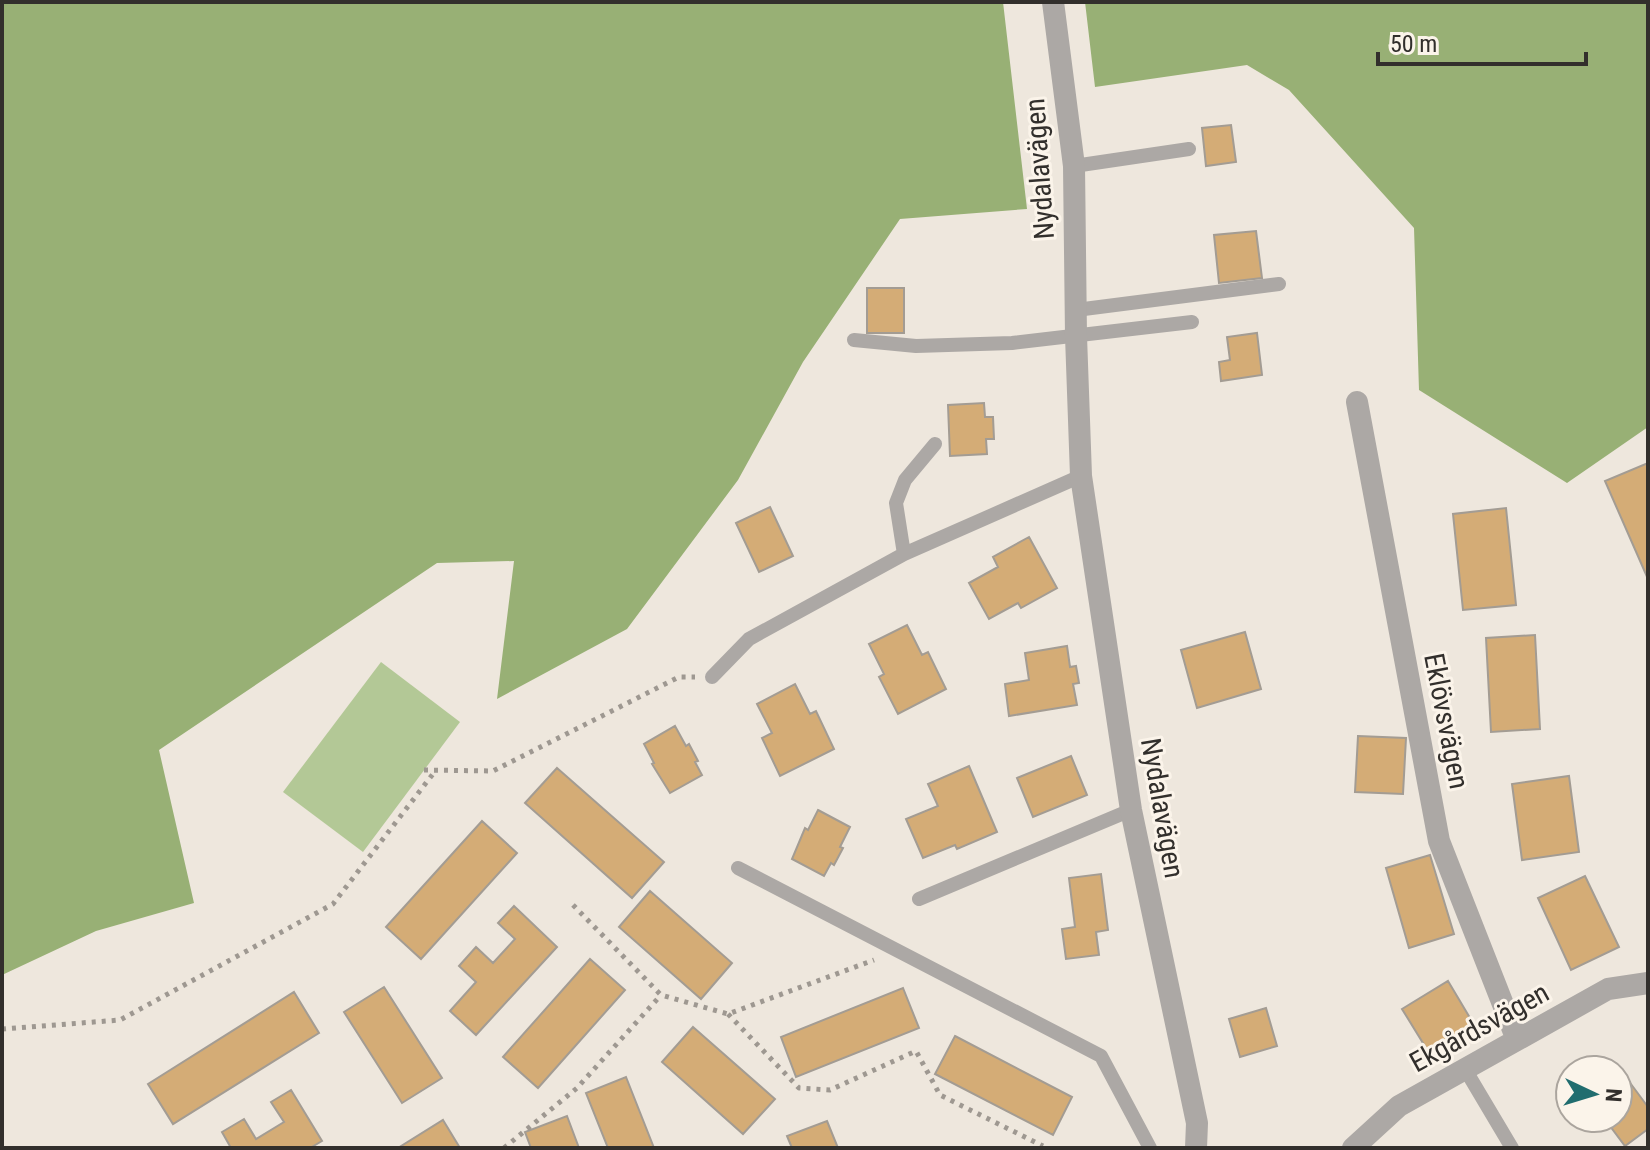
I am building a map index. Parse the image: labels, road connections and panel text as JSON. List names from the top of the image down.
{
  "streets": {
    "street": ["Nydalavägen", "Eklövsvägen", "Ekgårdsvägen"]
  },
  "crossings": [
    ["Eklövsvägen", "Ekgårdsvägen"]
  ],
  "scale_bar": "50 m",
  "north": "right"
}
